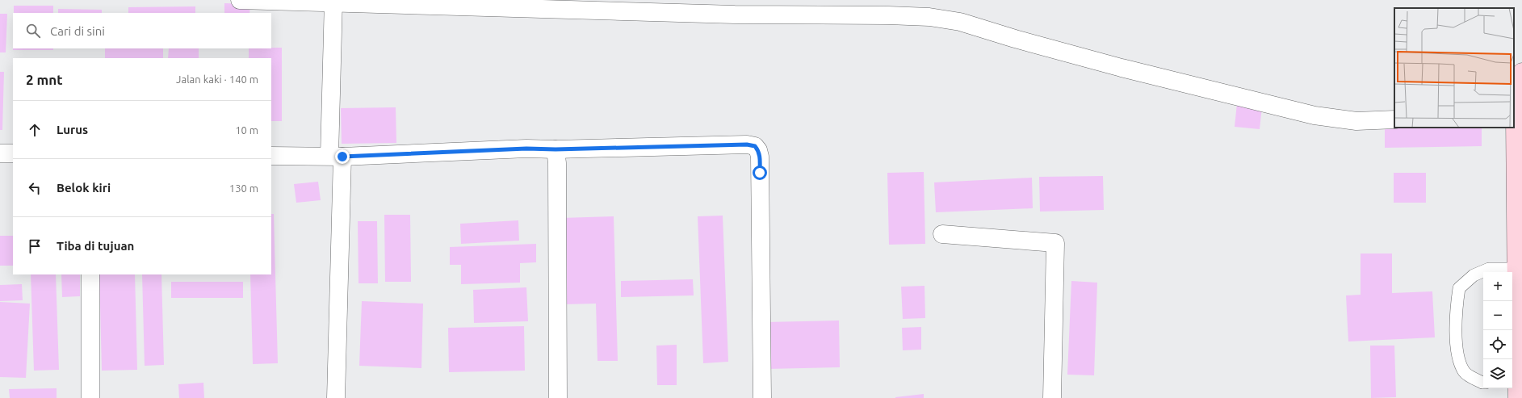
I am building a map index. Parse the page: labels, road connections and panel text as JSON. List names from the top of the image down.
{
  "page": {
    "search": "Cari di sini",
    "heading": ["2 mnt", "Jalan kaki · 140 m"],
    "list": [
      ["Lurus", "10 m"],
      ["Belok kiri", "130 m"],
      "Tiba di tujuan"
    ],
    "map_buttons": ["+", "−"]
  }
}
